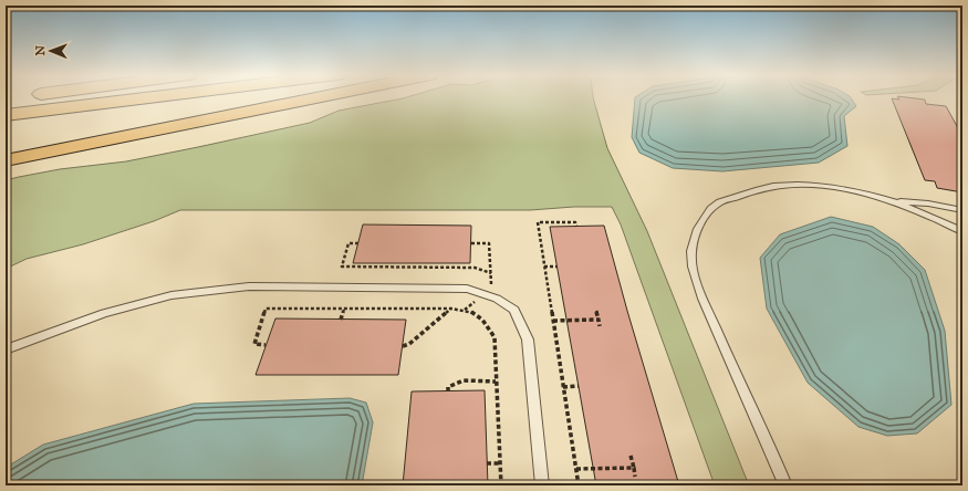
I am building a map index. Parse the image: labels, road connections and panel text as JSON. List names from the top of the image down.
{
  "north": "left"
}
